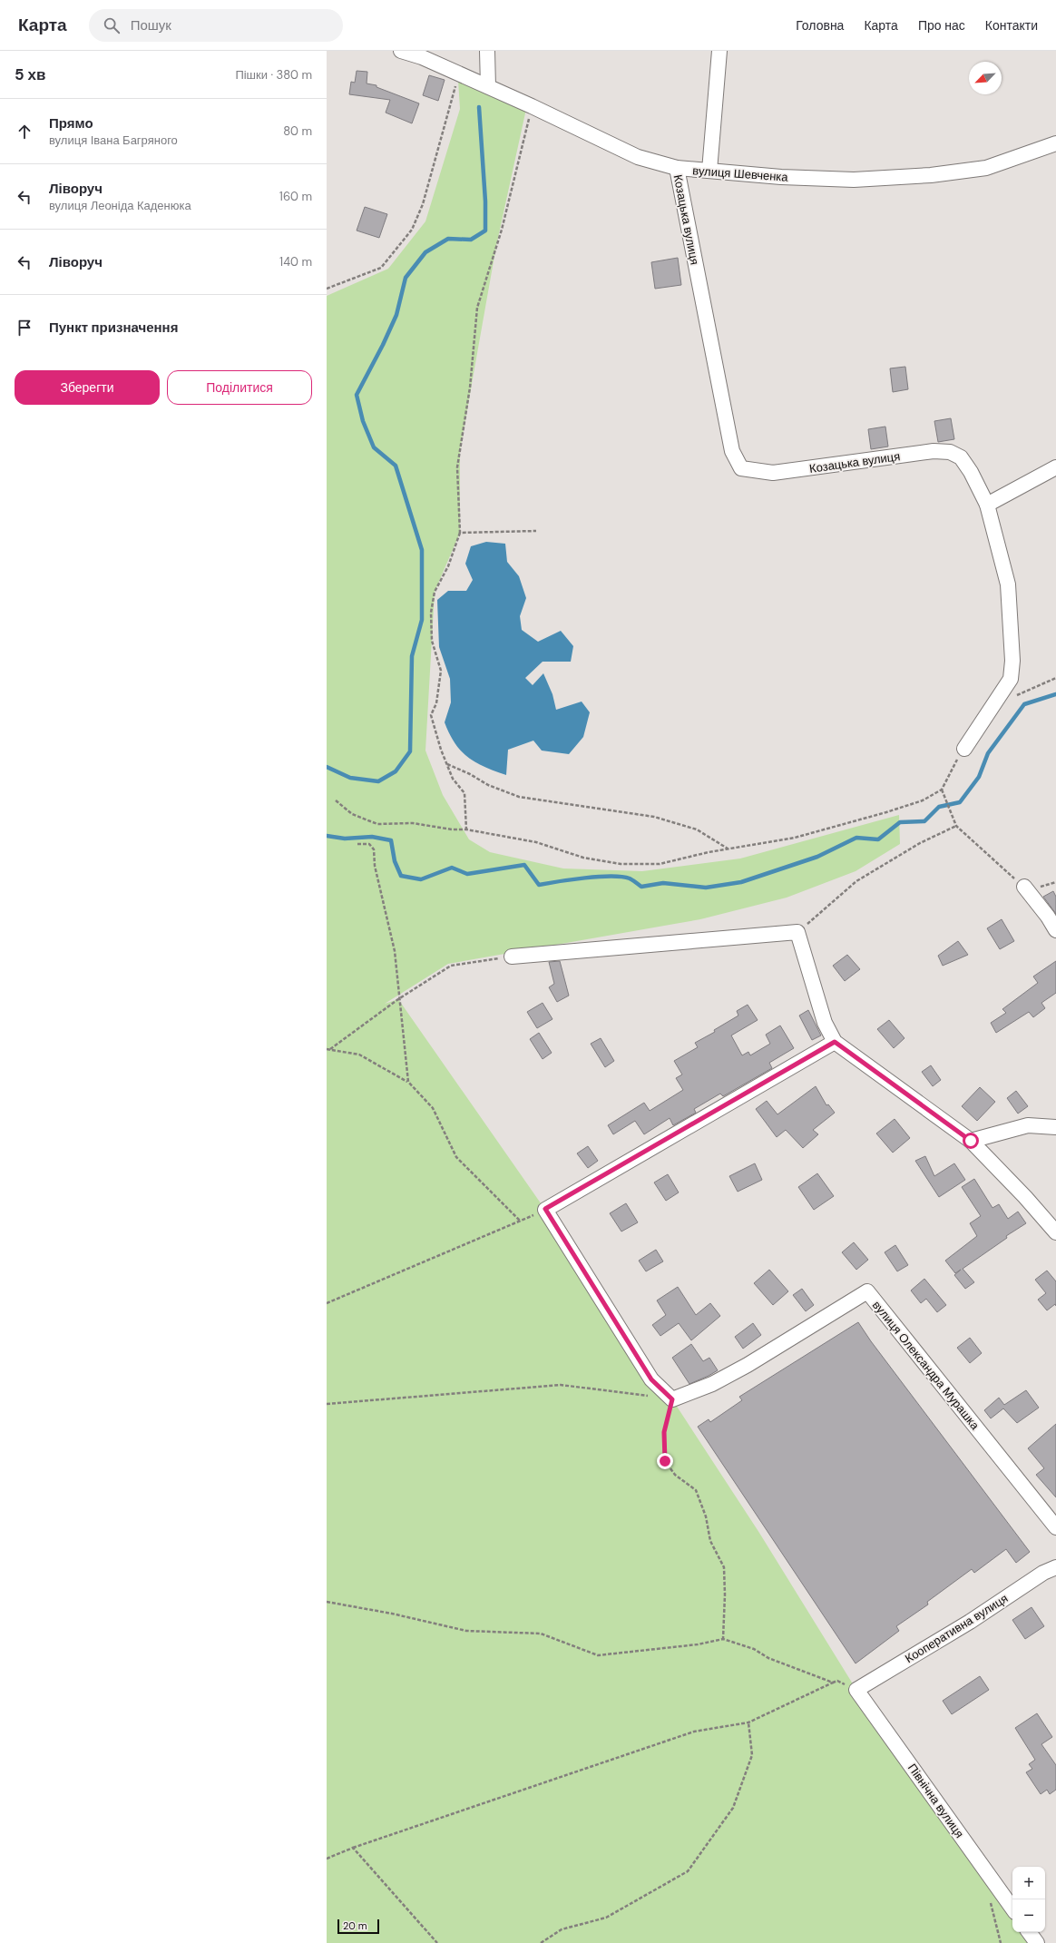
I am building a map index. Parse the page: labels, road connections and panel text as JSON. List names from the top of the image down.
{
  "streets": {
    "street": [
      "вулиця Шевченка",
      "Козацька вулиця",
      "вулиця Олександра Мурашка",
      "Кооперативна вулиця",
      "Північна вулиця"
    ]
  },
  "crossings": [
    ["вулиця Шевченка", "Козацька вулиця"],
    ["Кооперативна вулиця", "Північна вулиця"]
  ],
  "scale_bar": "20 m",
  "north": "bottom left",
  "page": {
    "header": "Карта",
    "search": "Пошук",
    "nav": [
      "Головна",
      "Карта",
      "Про нас",
      "Контакти"
    ],
    "heading": ["5 хв", "Пішки · 380 m"],
    "list": [
      ["Прямо", "вулиця Івана Багряного", "80 m"],
      ["Ліворуч", "вулиця Леоніда Каденюка", "160 m"],
      ["Ліворуч", "140 m"],
      "Пункт призначення"
    ],
    "buttons": ["Зберегти", "Поділитися"],
    "map_buttons": ["+", "−"],
    "scale": "20 m"
  }
}
